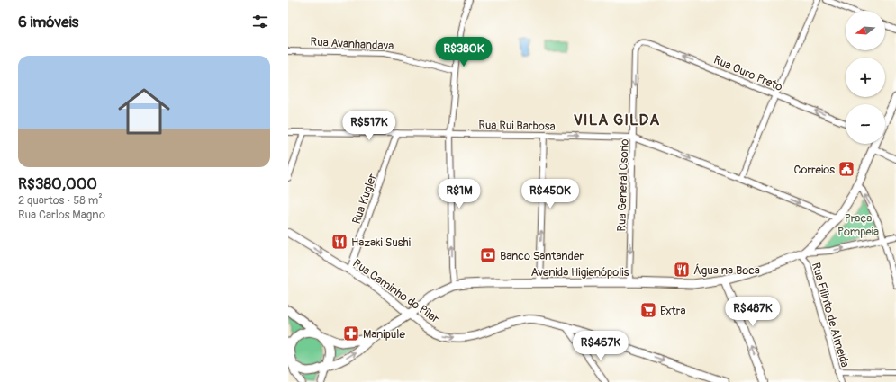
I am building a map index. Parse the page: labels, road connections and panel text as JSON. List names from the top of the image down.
{
  "streets": {
    "main road": ["Avenida Higienópolis", "Rua Caminho do Pilar"],
    "street": [
      "Rua Avanhandava",
      "Rua Ouro Preto",
      "Rua Rui Barbosa",
      "Rua General Osorio",
      "Rua Kugler",
      "Rua Filinto de Almeida"
    ]
  },
  "crossings": [
    ["Rua Ouro Preto", "Rua General Osorio"],
    ["Rua Rui Barbosa", "Rua General Osorio"],
    ["Rua Rui Barbosa", "Rua Kugler"],
    ["Rua General Osorio", "Avenida Higienópolis"],
    ["Rua Kugler", "Rua Caminho do Pilar"],
    ["Avenida Higienópolis", "Rua Caminho do Pilar"],
    ["Avenida Higienópolis", "Rua Filinto de Almeida"]
  ],
  "one_way": [
    "Rua Ouro Preto",
    "Rua Rui Barbosa",
    "Rua General Osorio",
    "Rua Caminho do Pilar"
  ],
  "districts": ["VILA GILDA"],
  "parks": ["Praça Pompeia"],
  "places": {
    "public building": ["Correios"],
    "restaurant": ["Hazaki Sushi", "Água na Boca"],
    "bank": ["Banco Santander"],
    "supermarket": ["Extra"],
    "pharmacy": ["Manipule"]
  },
  "north": "left",
  "page": {
    "heading": "6 imóveis",
    "map_buttons": ["+", "−"],
    "price": [
      "R$380K",
      "R$517K",
      "R$1M",
      "R$450K",
      "R$487K",
      "R$467K"
    ],
    "list": [
      {
        "name": "R$380,000",
        "note": "2 quartos · 58 m² · Rua Carlos Magno"
      }
    ]
  }
}
